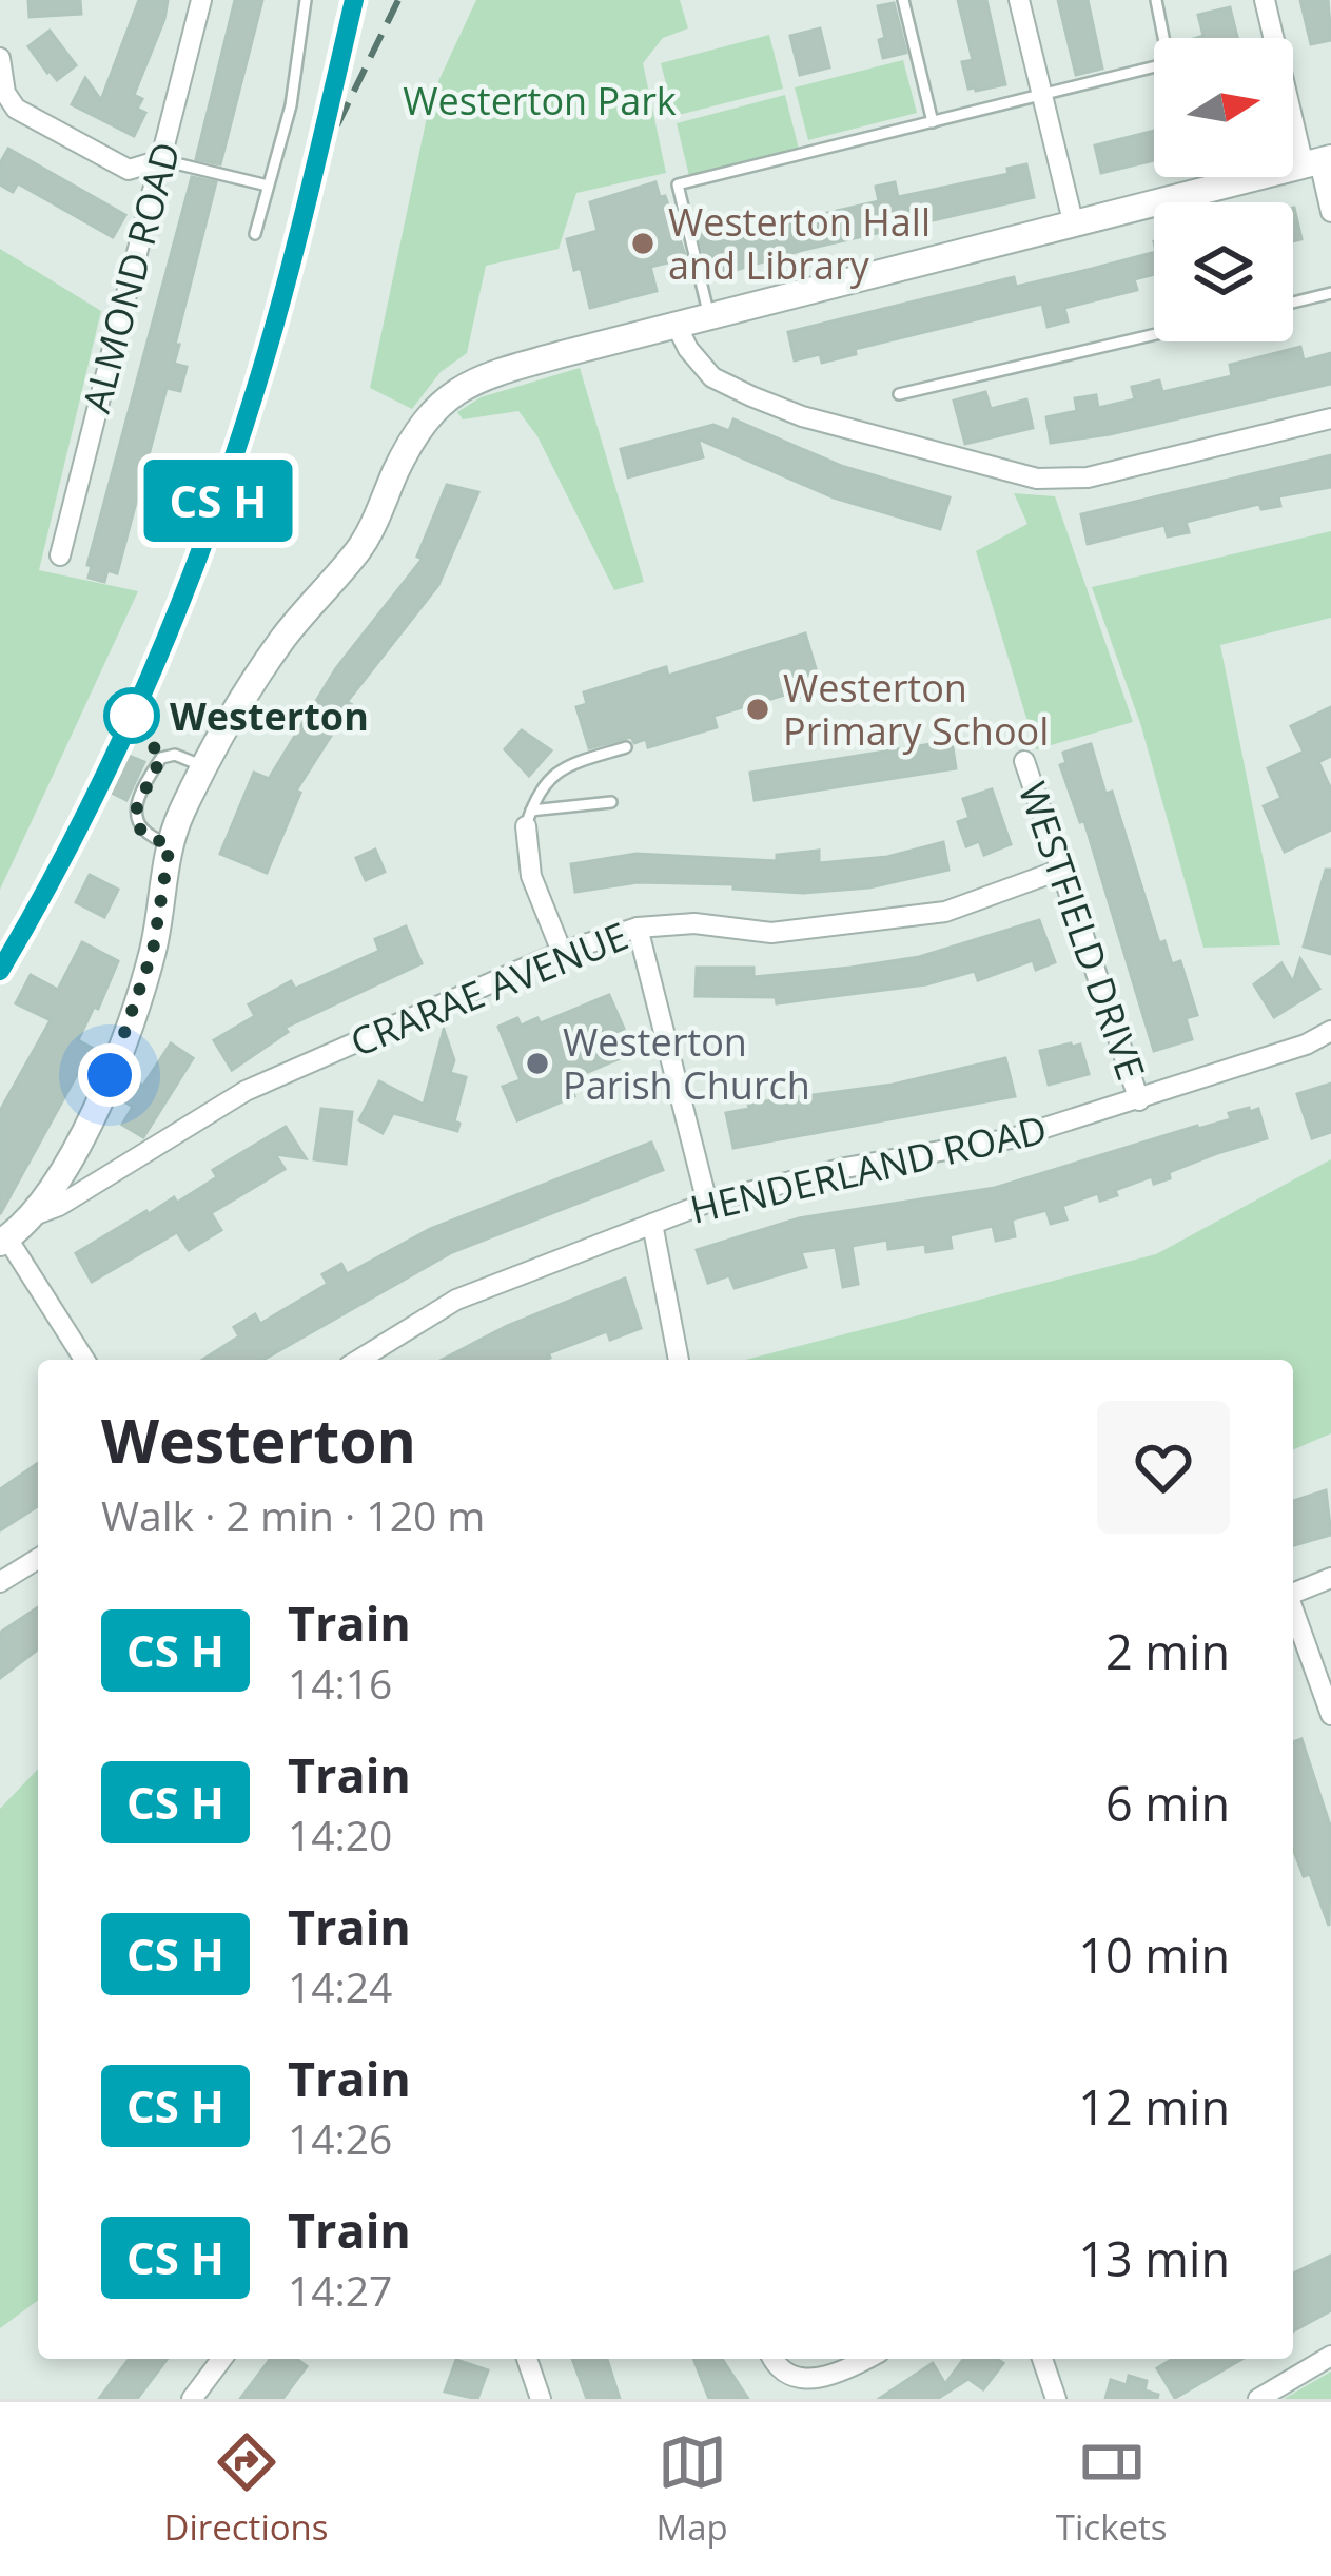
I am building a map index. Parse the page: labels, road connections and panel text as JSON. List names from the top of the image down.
{
  "streets": {
    "street": [
      "ALMOND ROAD",
      "WESTFIELD DRIVE",
      "CRARAE AVENUE",
      "HENDERLAND ROAD"
    ]
  },
  "crossings": [
    ["WESTFIELD DRIVE", "CRARAE AVENUE"],
    ["WESTFIELD DRIVE", "HENDERLAND ROAD"]
  ],
  "parks": ["Westerton Park"],
  "places": [
    "Westerton Hall and Library",
    "Westerton Primary School",
    "Westerton",
    "Westerton Parish Church"
  ],
  "north": "right",
  "page": {
    "on_map": "CS H",
    "heading": ["Westerton", "Walk · 2 min · 120 m"],
    "list": [
      {
        "mark": "CS H",
        "name": "Train",
        "note": "14:16",
        "value": "2 min"
      },
      {
        "mark": "CS H",
        "name": "Train",
        "note": "14:20",
        "value": "6 min"
      },
      {
        "mark": "CS H",
        "name": "Train",
        "note": "14:24",
        "value": "10 min"
      },
      {
        "mark": "CS H",
        "name": "Train",
        "note": "14:26",
        "value": "12 min"
      },
      {
        "mark": "CS H",
        "name": "Train",
        "note": "14:27",
        "value": "13 min"
      }
    ],
    "tabs": ["Directions", "Map", "Tickets"]
  }
}
